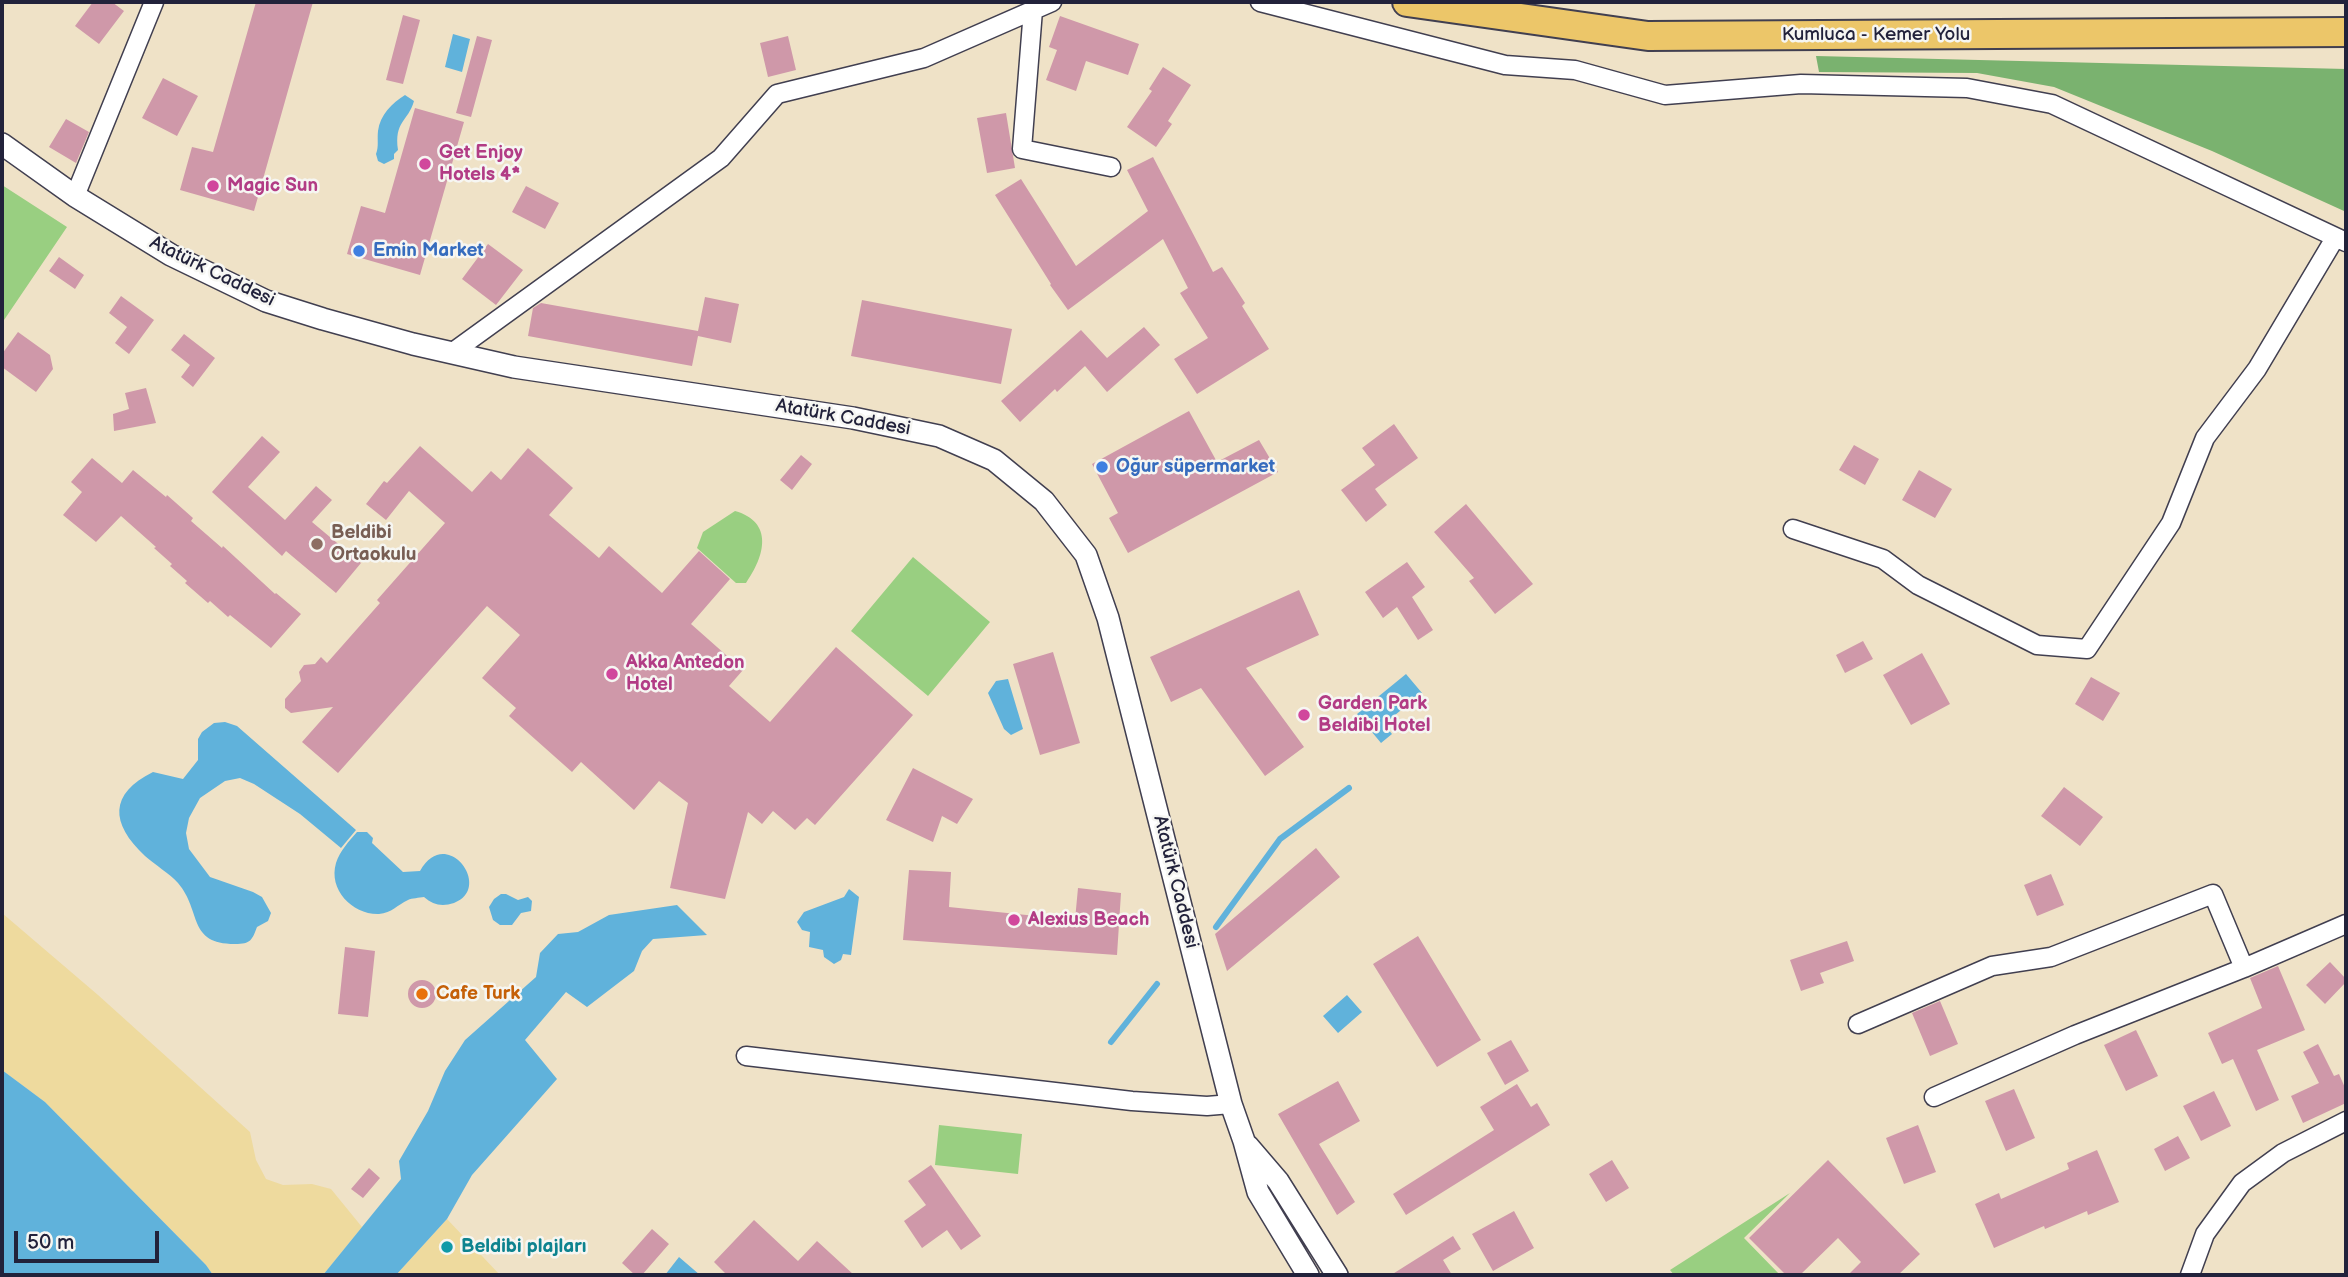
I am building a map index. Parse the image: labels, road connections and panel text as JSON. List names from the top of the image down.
{
  "streets": {
    "highway": ["Kumluca - Kemer Yolu"],
    "street": ["Atatürk Caddesi"]
  },
  "places": [
    "Get Enjoy Hotels 4*",
    "Magic Sun",
    "Emin Market",
    "Oğur süpermarket",
    "Beldibi Ortaokulu",
    "Akka Antedon Hotel",
    "Garden Park Beldibi Hotel",
    "Alexius Beach",
    "Cafe Turk",
    "Beldibi plajları"
  ],
  "scale_bar": "50 m"
}
